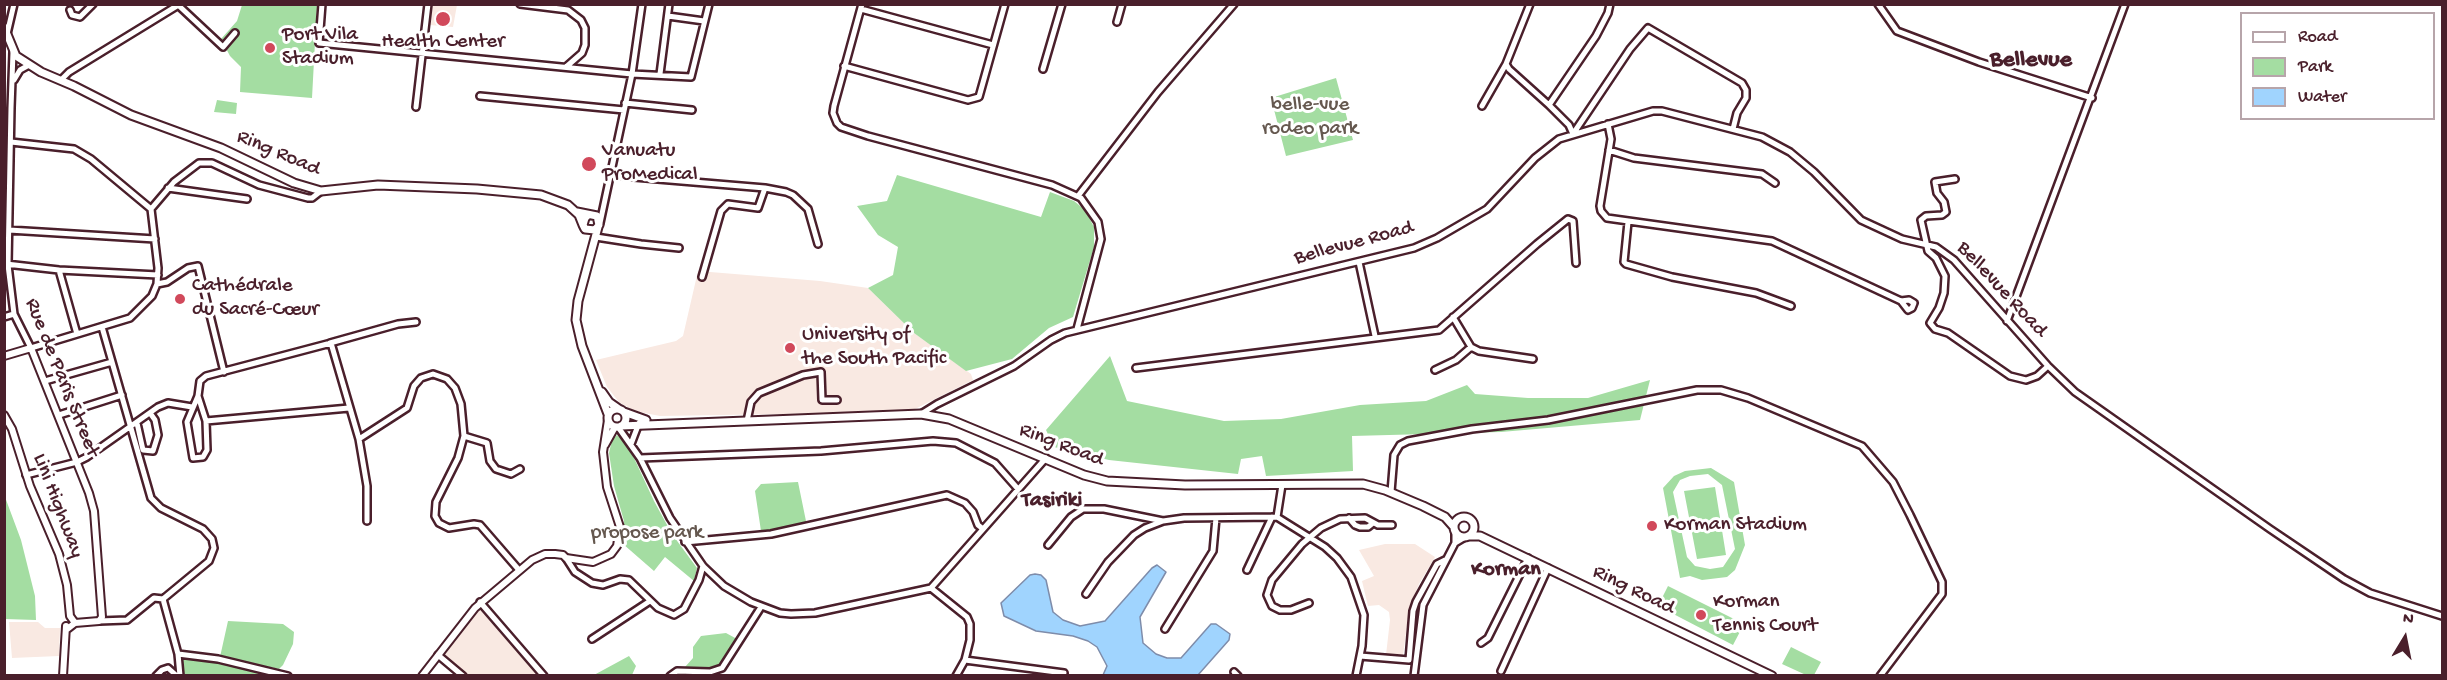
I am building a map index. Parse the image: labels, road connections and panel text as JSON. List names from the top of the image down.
{
  "streets": {
    "main road": ["Ring Road"],
    "street": ["Bellevue Road", "Rue de Paris Street", "Lini Highway"]
  },
  "crossings": [
    ["Ring Road", "Bellevue Road"],
    ["Ring Road", "Rue de Paris Street"]
  ],
  "districts": ["Bellevue", "Tasiriki", "Korman"],
  "parks": ["belle-vue rodeo park", "propose park"],
  "places": [
    "Health Center",
    "Port Vila Stadium",
    "Vanuatu ProMedical",
    "Cathédrale du Sacré-Cœur",
    "University of the South Pacific",
    "Korman Stadium",
    "Korman Tennis Court"
  ],
  "legend": ["Road", "Park", "Water"],
  "north": "top"
}
